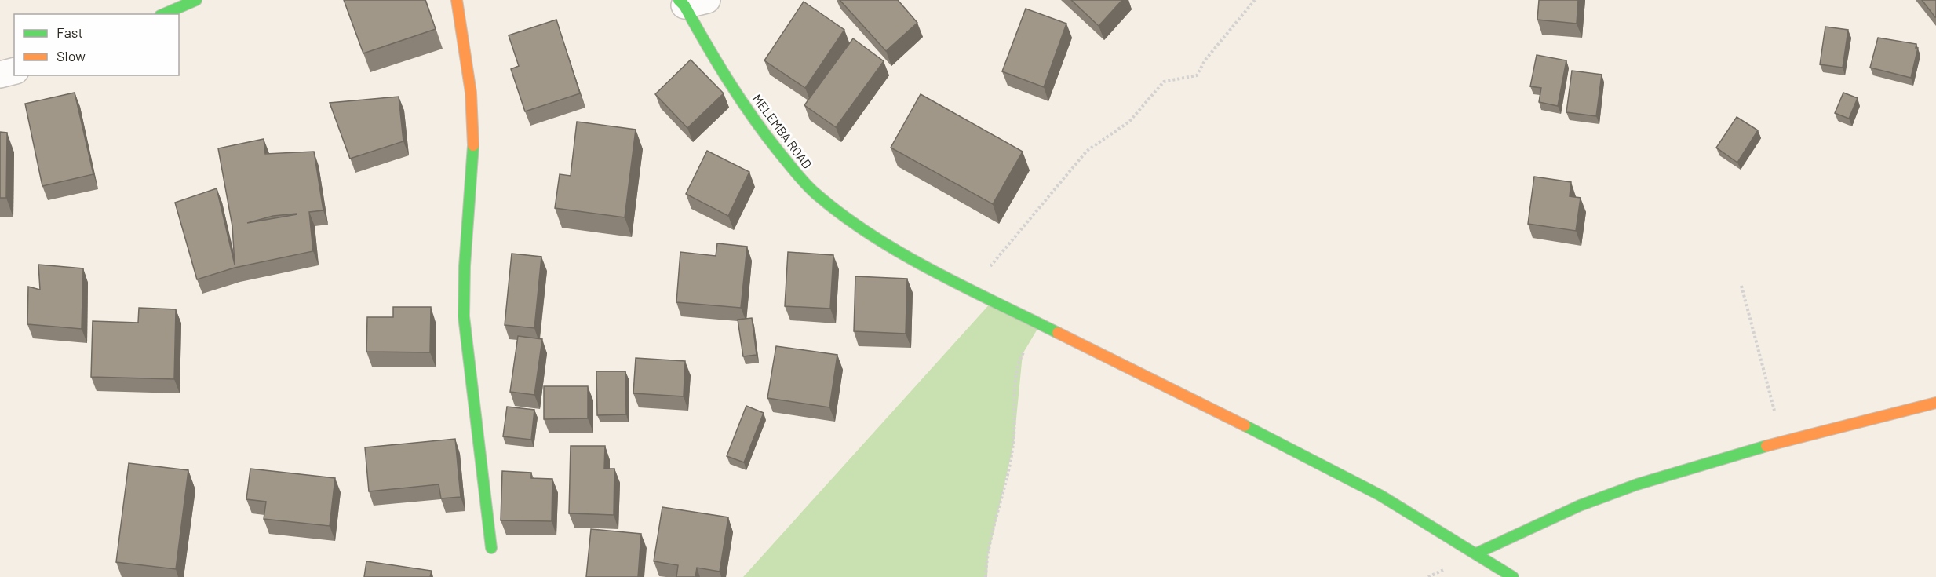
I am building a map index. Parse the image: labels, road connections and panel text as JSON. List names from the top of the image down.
{
  "streets": {
    "street": ["MELEMBA ROAD"]
  },
  "legend": ["Fast", "Slow"]
}
